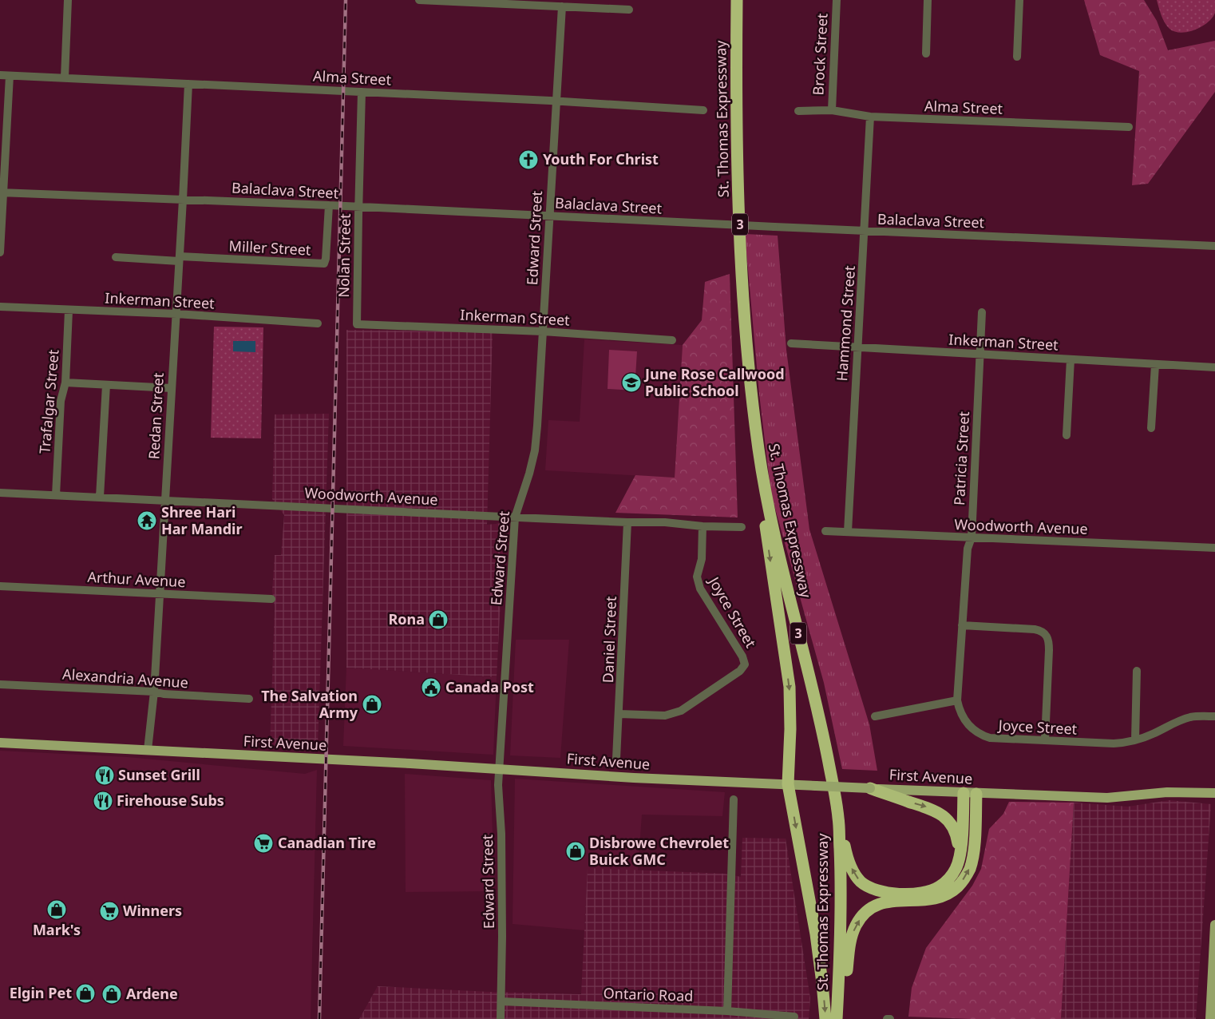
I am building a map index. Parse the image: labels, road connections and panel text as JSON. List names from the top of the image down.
{
  "streets": {
    "highway": ["St. Thomas Expressway", "3"],
    "main road": ["First Avenue"],
    "street": [
      "Brock Street",
      "Alma Street",
      "Balaclava Street",
      "Edward Street",
      "Miller Street",
      "Nolan Street",
      "Inkerman Street",
      "Hammond Street",
      "Trafalgar Street",
      "Redan Street",
      "Patricia Street",
      "Woodworth Avenue",
      "Arthur Avenue",
      "Joyce Street",
      "Daniel Street",
      "Alexandria Avenue",
      "Ontario Road"
    ]
  },
  "crossings": [
    ["Brock Street", "Alma Street"],
    ["Alma Street", "Edward Street"],
    ["Alma Street", "Nolan Street"],
    ["Alma Street", "Hammond Street"],
    ["Alma Street", "Redan Street"],
    ["Balaclava Street", "Edward Street"],
    ["Balaclava Street", "Miller Street"],
    ["Balaclava Street", "Nolan Street"],
    ["Balaclava Street", "Hammond Street"],
    ["Balaclava Street", "Redan Street"],
    ["Edward Street", "Inkerman Street"],
    ["Edward Street", "Woodworth Avenue"],
    ["Edward Street", "First Avenue"],
    ["Edward Street", "Ontario Road"],
    ["Miller Street", "Redan Street"],
    ["Nolan Street", "Inkerman Street"],
    ["Inkerman Street", "Hammond Street"],
    ["Inkerman Street", "Trafalgar Street"],
    ["Inkerman Street", "Redan Street"],
    ["Inkerman Street", "Patricia Street"],
    ["Hammond Street", "Woodworth Avenue"],
    ["Trafalgar Street", "Woodworth Avenue"],
    ["Redan Street", "Woodworth Avenue"],
    ["Redan Street", "Arthur Avenue"],
    ["Redan Street", "Alexandria Avenue"],
    ["Redan Street", "First Avenue"],
    ["Patricia Street", "Woodworth Avenue"],
    ["Patricia Street", "Joyce Street"],
    ["Woodworth Avenue", "Joyce Street"],
    ["Woodworth Avenue", "Daniel Street"],
    ["Joyce Street", "Daniel Street"]
  ],
  "places": {
    "church": ["Youth For Christ"],
    "school or university": ["June Rose Callwood Public School"],
    "temple": ["Shree Hari Har Mandir"],
    "shop": [
      "Rona",
      "The Salvation Army",
      "Disbrowe Chevrolet Buick GMC",
      "Mark's",
      "Elgin Pet",
      "Ardene"
    ],
    "public building": ["Canada Post"],
    "restaurant": ["Sunset Grill", "Firehouse Subs"],
    "supermarket": ["Canadian Tire", "Winners"]
  }
}
